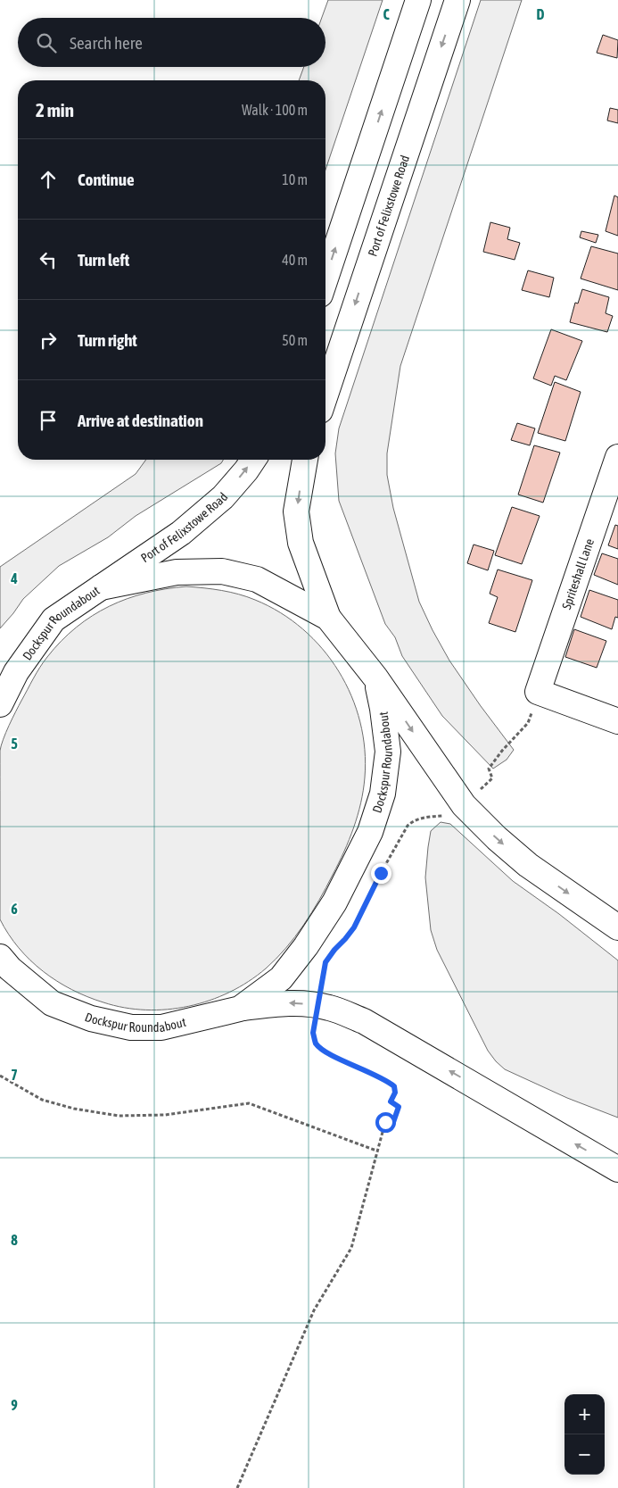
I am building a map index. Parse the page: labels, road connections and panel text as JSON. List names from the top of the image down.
{
  "streets": {
    "main road": ["Port of Felixstowe Road", "Spriteshall Lane", "Dockspur Roundabout"]
  },
  "crossings": [
    ["Port of Felixstowe Road", "Dockspur Roundabout"]
  ],
  "page": {
    "search": "Search here",
    "heading": ["2 min", "Walk · 100 m"],
    "list": [
      ["Continue", "10 m"],
      ["Turn left", "40 m"],
      ["Turn right", "50 m"],
      "Arrive at destination"
    ],
    "map_buttons": ["+", "−"]
  },
  "grid": {
    "columns": ["C", "D"],
    "rows": [
      "4",
      "5",
      "6",
      "7",
      "8",
      "9"
    ]
  }
}
